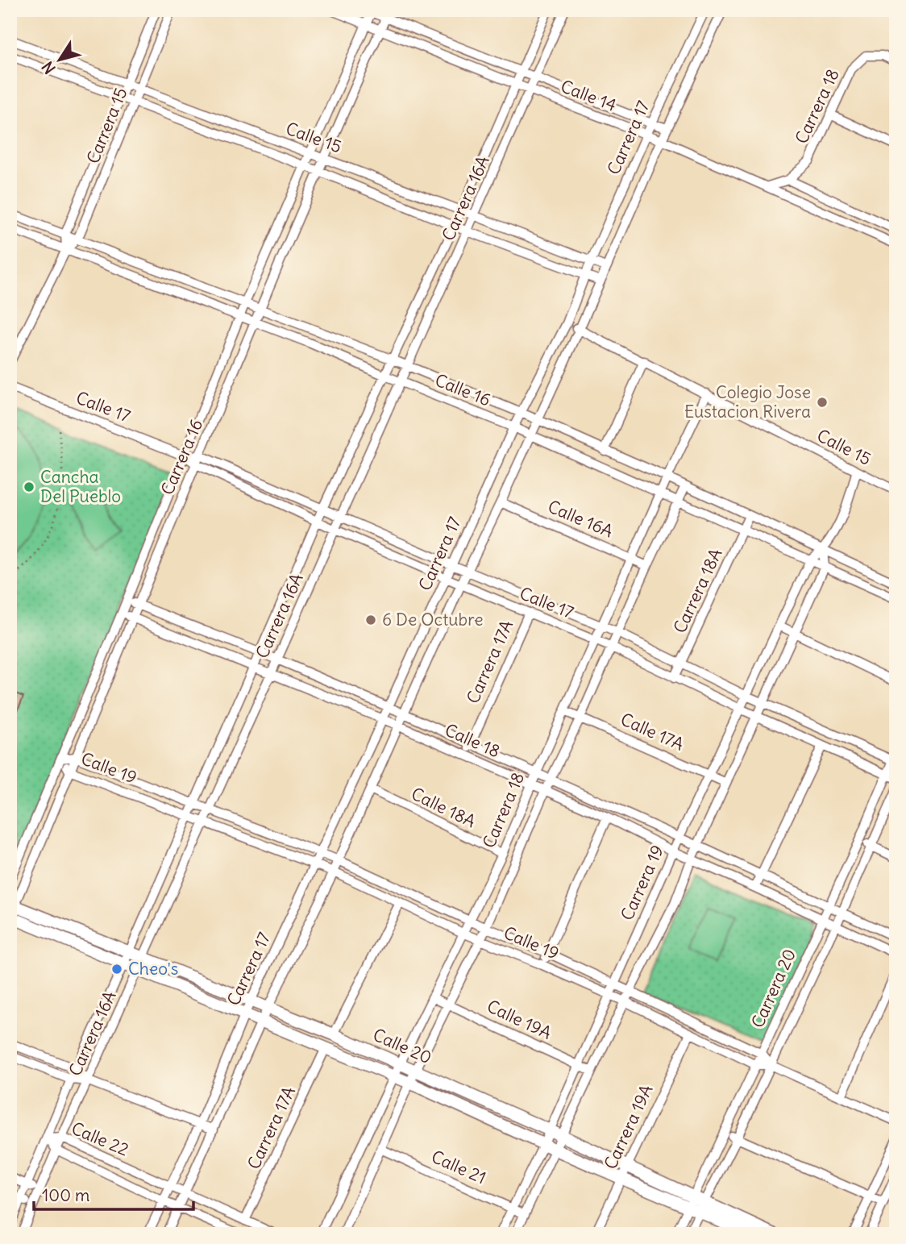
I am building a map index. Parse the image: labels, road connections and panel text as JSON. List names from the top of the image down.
{
  "streets": {
    "street": [
      "Calle 14",
      "Carrera 18",
      "Carrera 15",
      "Calle 15",
      "Carrera 17",
      "Carrera 16A",
      "Calle 16",
      "Calle 17",
      "Carrera 16",
      "Calle 16A",
      "Carrera 18A",
      "Carrera 17A",
      "Calle 17A",
      "Calle 18",
      "Calle 19",
      "Calle 18A",
      "Carrera 19",
      "Carrera 20",
      "Calle 19A",
      "Calle 20",
      "Carrera 19A",
      "Calle 22",
      "Calle 21"
    ]
  },
  "crossings": [
    ["Calle 14", "Carrera 18"],
    ["Calle 14", "Carrera 17"],
    ["Calle 14", "Carrera 16A"],
    ["Calle 14", "Carrera 16"],
    ["Carrera 18", "Calle 15"],
    ["Carrera 18", "Calle 16"],
    ["Carrera 18", "Calle 17"],
    ["Carrera 18", "Calle 16A"],
    ["Carrera 18", "Calle 17A"],
    ["Carrera 18", "Calle 18"],
    ["Carrera 18", "Calle 19"],
    ["Carrera 18", "Calle 18A"],
    ["Carrera 18", "Calle 19A"],
    ["Carrera 18", "Calle 20"],
    ["Carrera 18", "Calle 21"],
    ["Carrera 15", "Calle 15"],
    ["Carrera 15", "Calle 16"],
    ["Calle 15", "Carrera 17"],
    ["Calle 15", "Carrera 16A"],
    ["Calle 15", "Carrera 16"],
    ["Calle 15", "Carrera 19"],
    ["Carrera 17", "Calle 16"],
    ["Carrera 17", "Calle 17"],
    ["Carrera 17", "Calle 16A"],
    ["Carrera 17", "Calle 18"],
    ["Carrera 17", "Calle 19"],
    ["Carrera 17", "Calle 18A"],
    ["Carrera 17", "Calle 20"],
    ["Carrera 17", "Calle 22"],
    ["Carrera 16A", "Calle 16"],
    ["Carrera 16A", "Calle 17"],
    ["Carrera 16A", "Calle 18"],
    ["Carrera 16A", "Calle 19"],
    ["Carrera 16A", "Calle 20"],
    ["Carrera 16A", "Calle 22"],
    ["Calle 16", "Carrera 16"],
    ["Calle 16", "Carrera 18A"],
    ["Calle 16", "Carrera 19"],
    ["Calle 17", "Carrera 16"],
    ["Calle 17", "Carrera 18A"],
    ["Calle 17", "Carrera 17A"],
    ["Calle 17", "Carrera 19"],
    ["Calle 17", "Carrera 20"],
    ["Carrera 16", "Calle 18"],
    ["Carrera 16", "Calle 19"],
    ["Carrera 16", "Calle 20"],
    ["Carrera 17A", "Calle 18"],
    ["Carrera 17A", "Calle 20"],
    ["Carrera 17A", "Calle 22"],
    ["Calle 17A", "Carrera 19"],
    ["Calle 18", "Carrera 19"],
    ["Calle 18", "Carrera 20"],
    ["Calle 19", "Carrera 19"],
    ["Calle 19", "Carrera 20"],
    ["Calle 19", "Carrera 19A"],
    ["Carrera 19", "Calle 19A"],
    ["Carrera 19", "Calle 20"],
    ["Carrera 19", "Calle 21"],
    ["Carrera 20", "Calle 20"],
    ["Calle 20", "Carrera 19A"]
  ],
  "places": [
    "Colegio Jose Eustacion Rivera",
    "Cancha Del Pueblo",
    "6 De Octubre",
    "Cheo's"
  ],
  "scale_bar": "100 m",
  "north": "bottom left"
}
